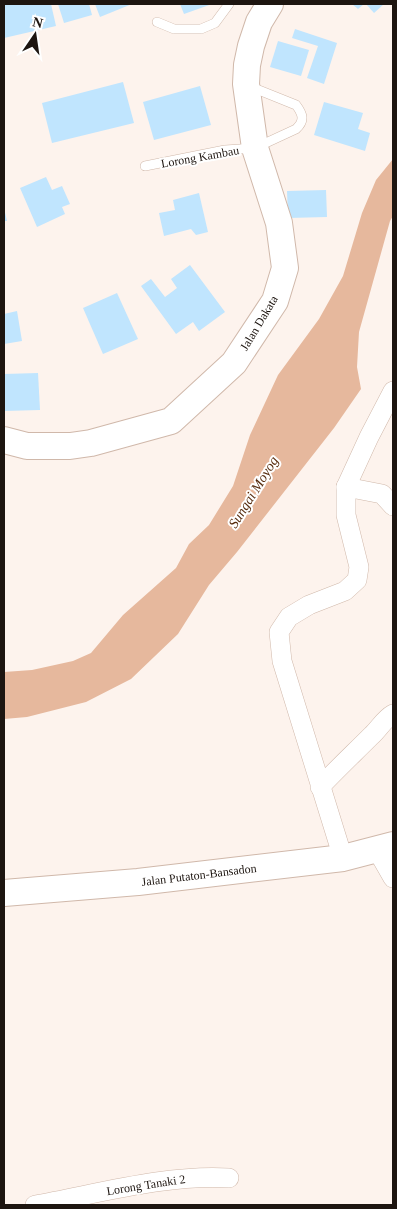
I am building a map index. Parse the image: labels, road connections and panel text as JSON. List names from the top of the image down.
{
  "streets": {
    "street": ["Jalan Dakata", "Jalan Putaton-Bansadon", "Lorong Tanaki 2"],
    "lane": ["Lorong Kambau"]
  },
  "crossings": [
    ["Lorong Kambau", "Jalan Dakata"]
  ],
  "water": ["Sungai Moyog"],
  "north": "top"
}
